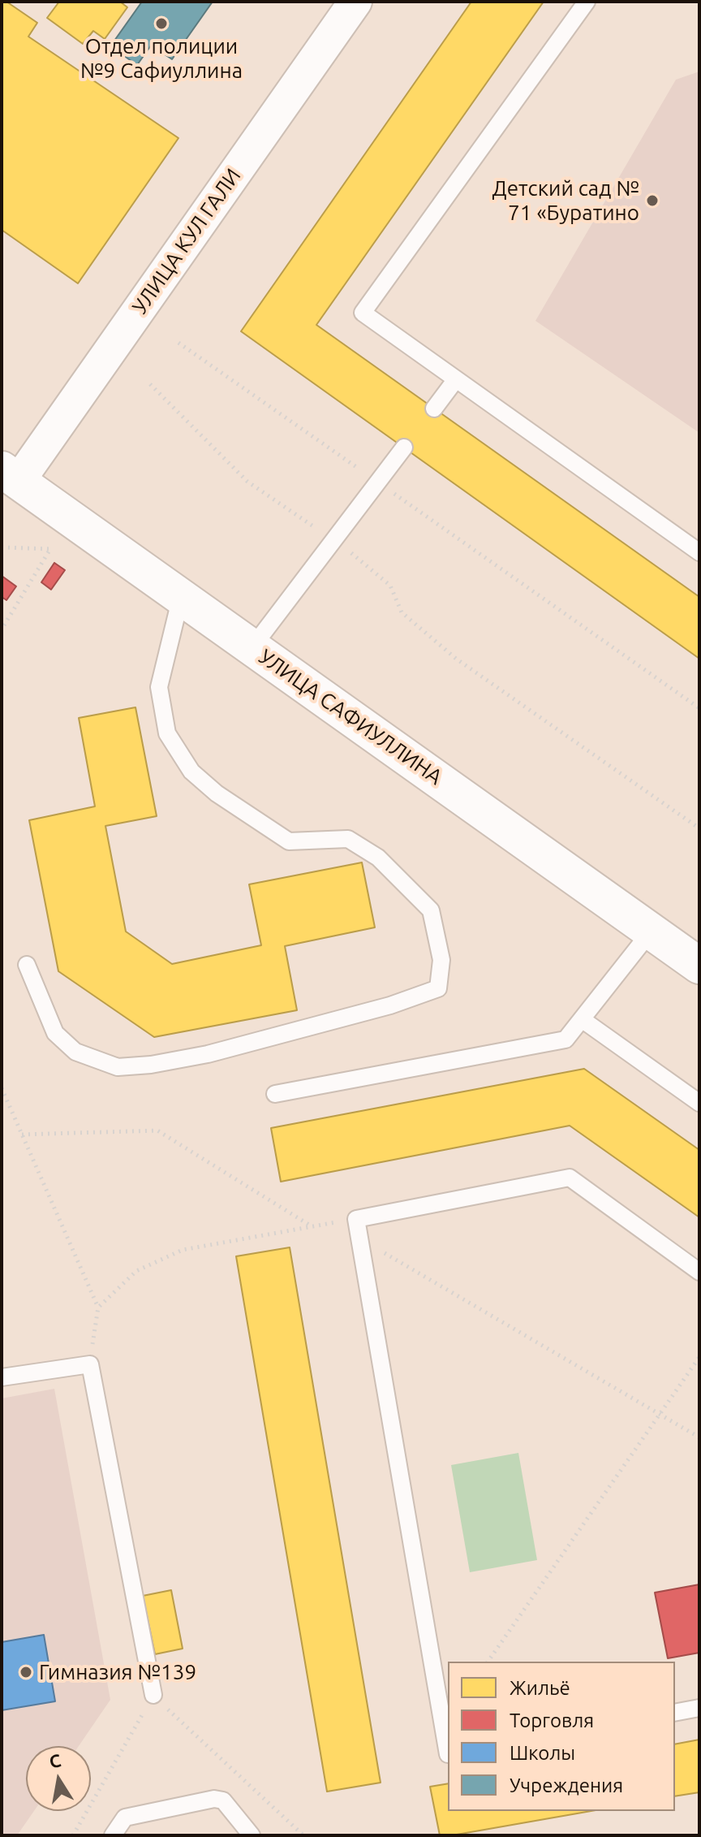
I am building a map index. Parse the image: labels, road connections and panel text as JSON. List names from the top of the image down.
{
  "streets": {
    "street": ["УЛИЦА КУЛ ГАЛИ", "УЛИЦА САФИУЛЛИНА"]
  },
  "crossings": [
    ["УЛИЦА КУЛ ГАЛИ", "УЛИЦА САФИУЛЛИНА"]
  ],
  "places": ["Отдел полиции №9 Сафиуллина", "Детский сад № 71 «Буратино", "Гимназия №139"],
  "legend": [
    "Жильё",
    "Торговля",
    "Школы",
    "Учреждения"
  ],
  "north": "top"
}
